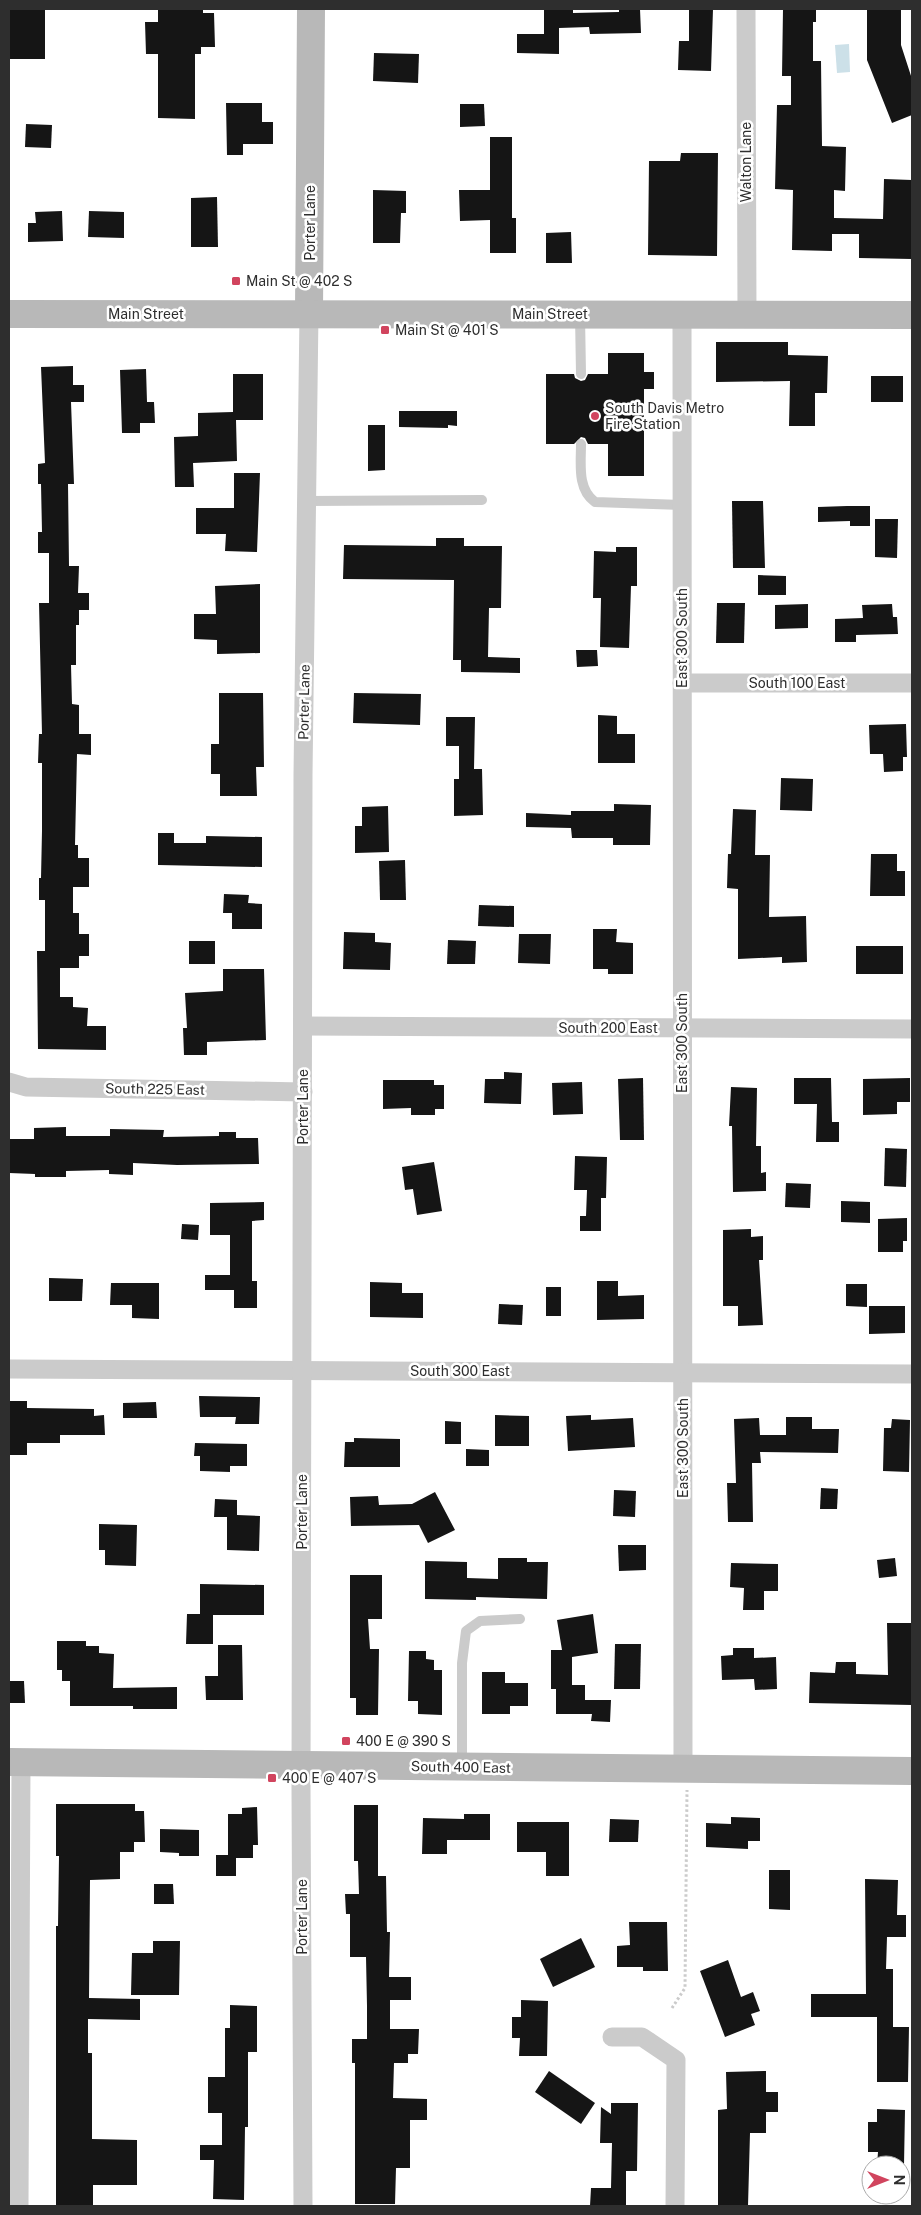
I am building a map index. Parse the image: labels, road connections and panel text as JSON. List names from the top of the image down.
{
  "streets": {
    "street": [
      "Walton Lane",
      "Porter Lane",
      "Main Street",
      "East 300 South",
      "South 100 East",
      "South 200 East",
      "South 225 East",
      "South 300 East",
      "South 400 East"
    ]
  },
  "crossings": [
    ["Walton Lane", "Main Street"],
    ["Porter Lane", "Main Street"],
    ["Porter Lane", "South 200 East"],
    ["Porter Lane", "South 225 East"],
    ["Porter Lane", "South 300 East"],
    ["Porter Lane", "South 400 East"],
    ["Main Street", "East 300 South"],
    ["East 300 South", "South 100 East"],
    ["East 300 South", "South 200 East"],
    ["East 300 South", "South 300 East"],
    ["East 300 South", "South 400 East"]
  ],
  "places": {
    "transit": [
      "Main St @ 402 S",
      "Main St @ 401 S",
      "400 E @ 390 S",
      "400 E @ 407 S"
    ],
    "other": ["South Davis Metro Fire Station"]
  },
  "north": "right"
}
